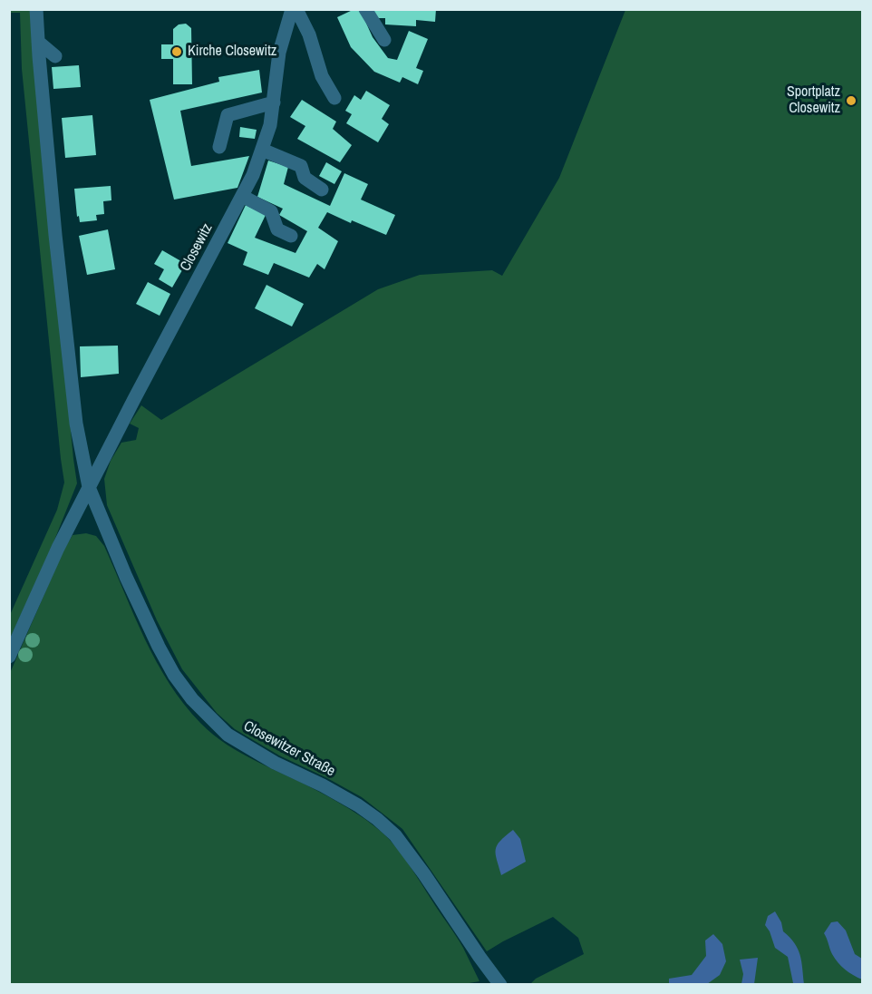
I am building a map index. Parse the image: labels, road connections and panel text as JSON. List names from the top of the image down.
{
  "streets": {
    "street": ["Closewitz", "Closewitzer Straße"]
  },
  "crossings": [
    ["Closewitz", "Closewitzer Straße"]
  ],
  "places": ["Kirche Closewitz", "Sportplatz Closewitz"]
}
